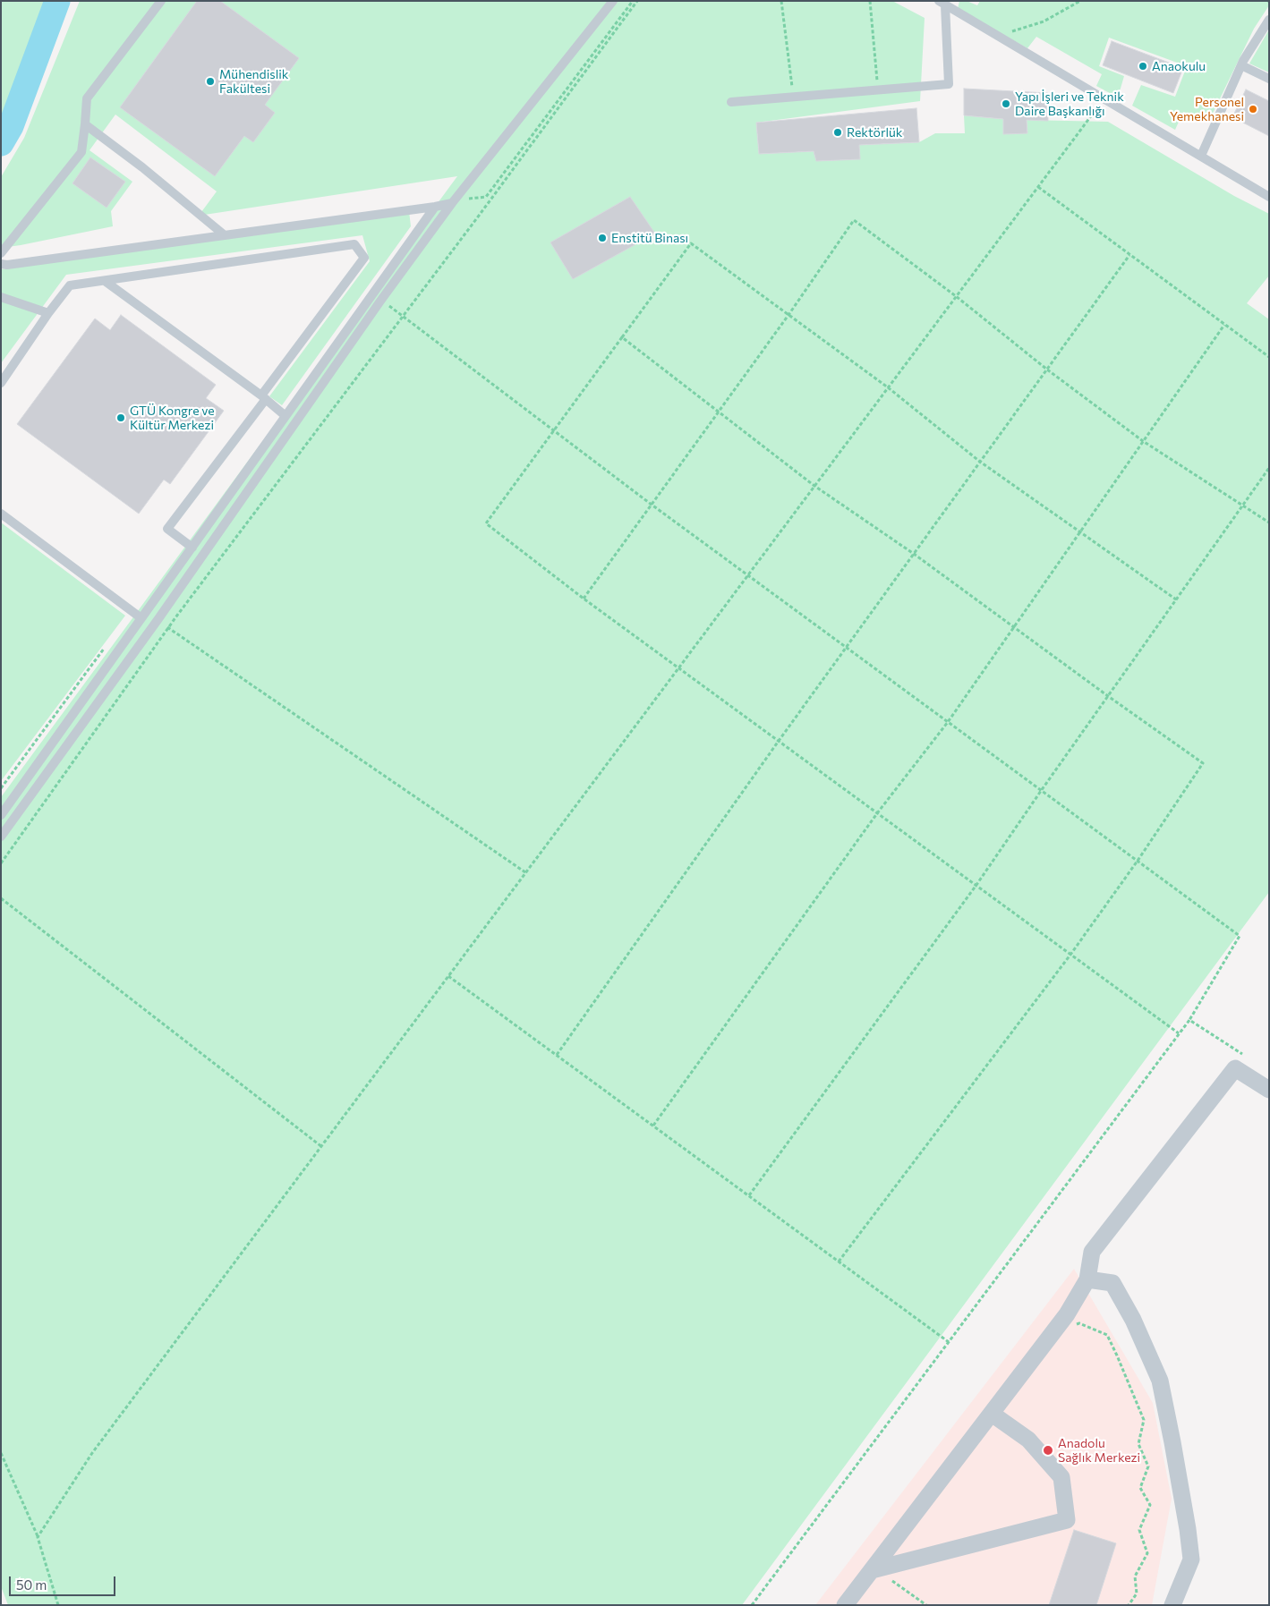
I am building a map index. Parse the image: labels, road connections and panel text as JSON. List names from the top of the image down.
{
  "places": [
    "Anaokulu",
    "Mühendislik Fakültesi",
    "Yapı İşleri ve Teknik Daire Başkanlığı",
    "Personel Yemekhanesi",
    "Rektörlük",
    "Enstitü Binası",
    "GTÜ Kongre ve Kültür Merkezi",
    "Anadolu Sağlık Merkezi"
  ],
  "scale_bar": "50 m"
}
